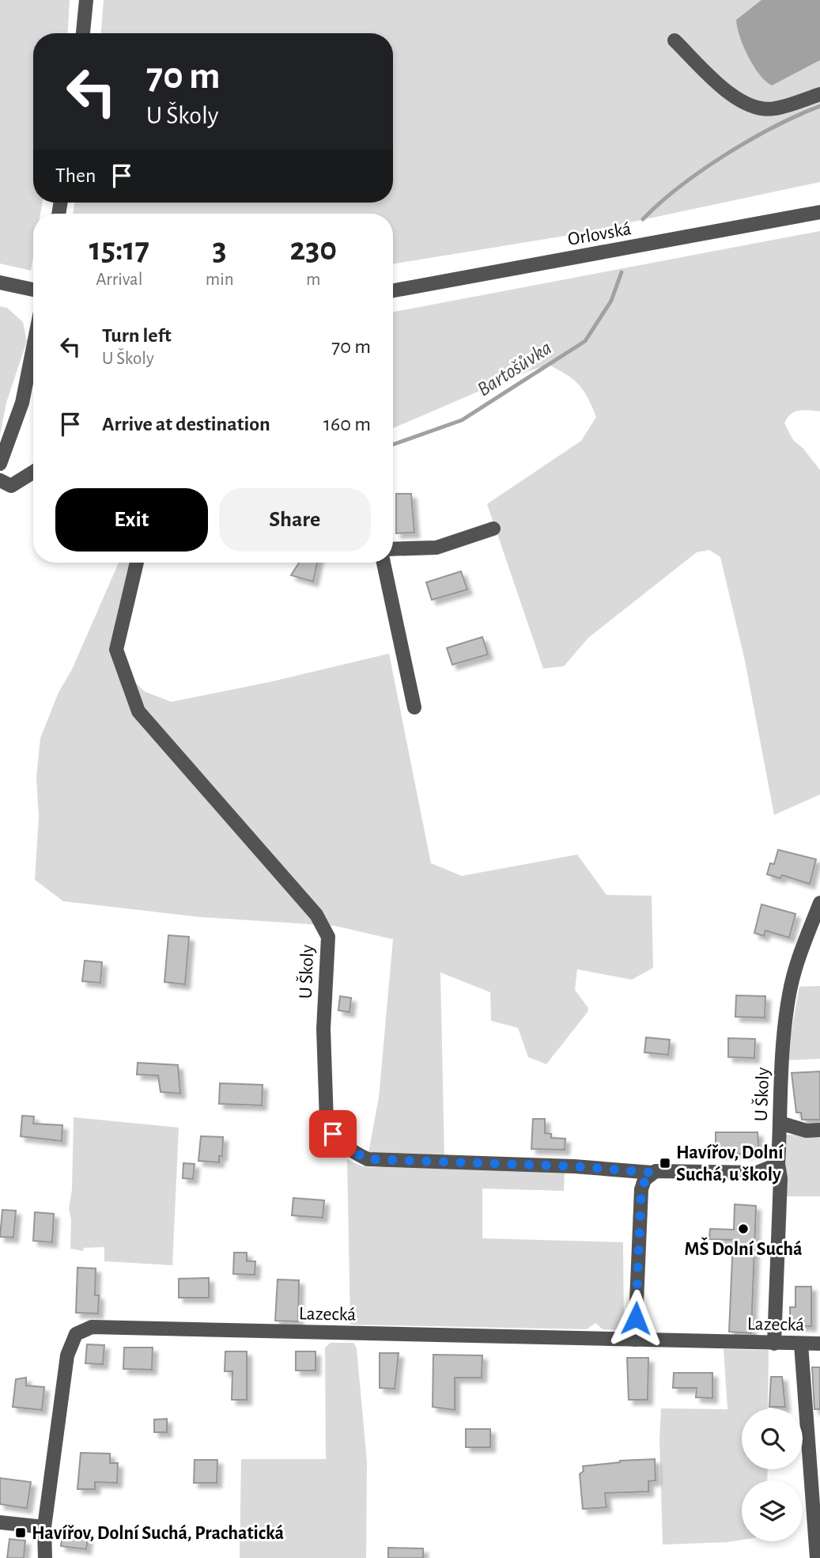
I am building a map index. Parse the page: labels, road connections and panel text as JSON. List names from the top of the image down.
{
  "streets": {
    "street": ["Orlovská", "U Školy", "Lazecká"]
  },
  "water": ["Bartošůvka"],
  "places": {
    "transit": ["Havířov, Dolní Suchá, u školy", "Havířov, Dolní Suchá, Prachatická"],
    "other": ["MŠ Dolní Suchá"]
  },
  "page": {
    "turn": ["70 m", "U Školy"],
    "then": "Then",
    "eta": [
      "15:17",
      "Arrival",
      "3",
      "min",
      "230",
      "m"
    ],
    "list": [
      {
        "name": "Turn left",
        "note": "U Školy",
        "value": "70 m"
      },
      {
        "name": "Arrive at destination",
        "value": "160 m"
      }
    ],
    "buttons": ["Exit", "Share"]
  }
}
